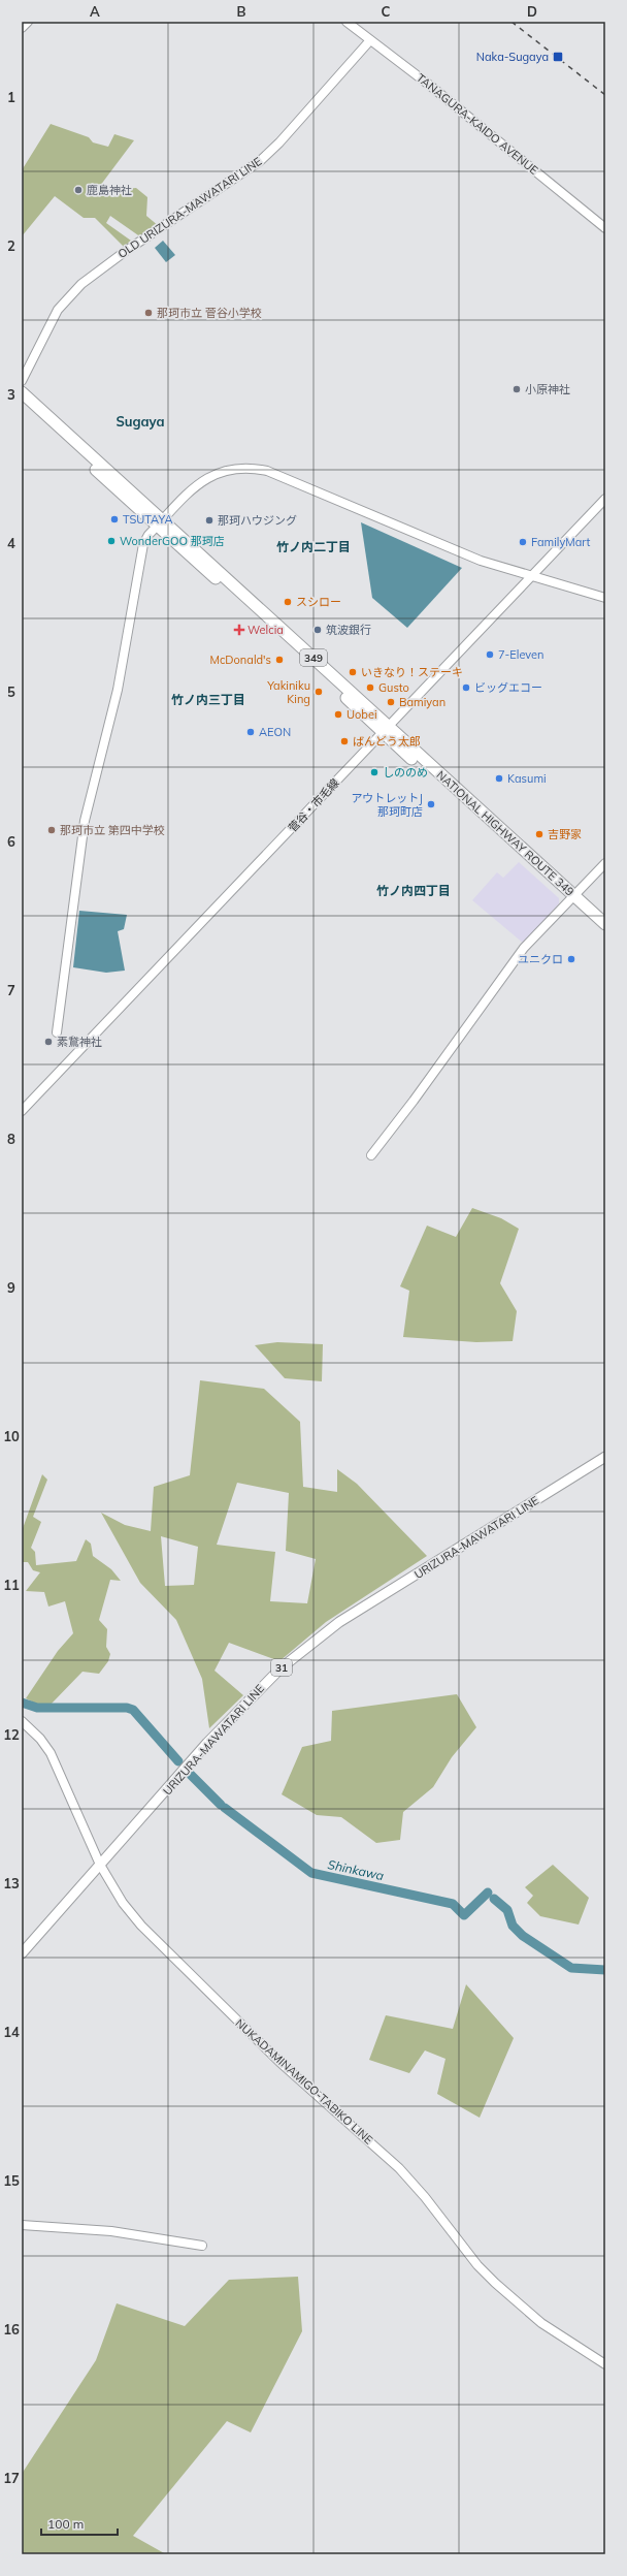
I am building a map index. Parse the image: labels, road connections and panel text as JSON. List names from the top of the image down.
{
  "streets": {
    "highway": ["349", "NATIONAL HIGHWAY ROUTE 349"],
    "main road": ["URIZURA-MAWATARI LINE", "31"],
    "street": [
      "TANAGURA-KAIDO AVENUE",
      "OLD URIZURA-MAWATARI LINE",
      "菅谷・市毛線",
      "NUKADAMINAMIGO-TABIKO LINE"
    ]
  },
  "crossings": [
    ["TANAGURA-KAIDO AVENUE", "OLD URIZURA-MAWATARI LINE"],
    ["菅谷・市毛線", "NATIONAL HIGHWAY ROUTE 349"],
    ["URIZURA-MAWATARI LINE", "NUKADAMINAMIGO-TABIKO LINE"]
  ],
  "districts": [
    "Sugaya",
    "竹ノ内二丁目",
    "竹ノ内三丁目",
    "竹ノ内四丁目"
  ],
  "water": ["Shinkawa"],
  "places": {
    "transit": ["Naka-Sugaya"],
    "other": [
      "鹿島神社",
      "那珂市立 菅谷小学校",
      "小原神社",
      "TSUTAYA",
      "那珂ハウジング",
      "WonderGOO 那珂店",
      "FamilyMart",
      "スシロー",
      "筑波銀行",
      "7-Eleven",
      "McDonald's",
      "いきなり！ステーキ",
      "Gusto",
      "ビッグエコー",
      "Yakiniku King",
      "Bamiyan",
      "Uobei",
      "AEON",
      "ばんどう太郎",
      "しののめ",
      "Kasumi",
      "アウトレットJ 那珂町店",
      "那珂市立 第四中学校",
      "吉野家",
      "ユニクロ",
      "素鵞神社"
    ],
    "health": ["Welcia"]
  },
  "scale_bar": "100 m",
  "grid": {
    "columns": [
      "A",
      "B",
      "C",
      "D"
    ],
    "rows": [
      "1",
      "2",
      "3",
      "4",
      "5",
      "6",
      "7",
      "8",
      "9",
      "10",
      "11",
      "12",
      "13",
      "14",
      "15",
      "16",
      "17"
    ]
  }
}
